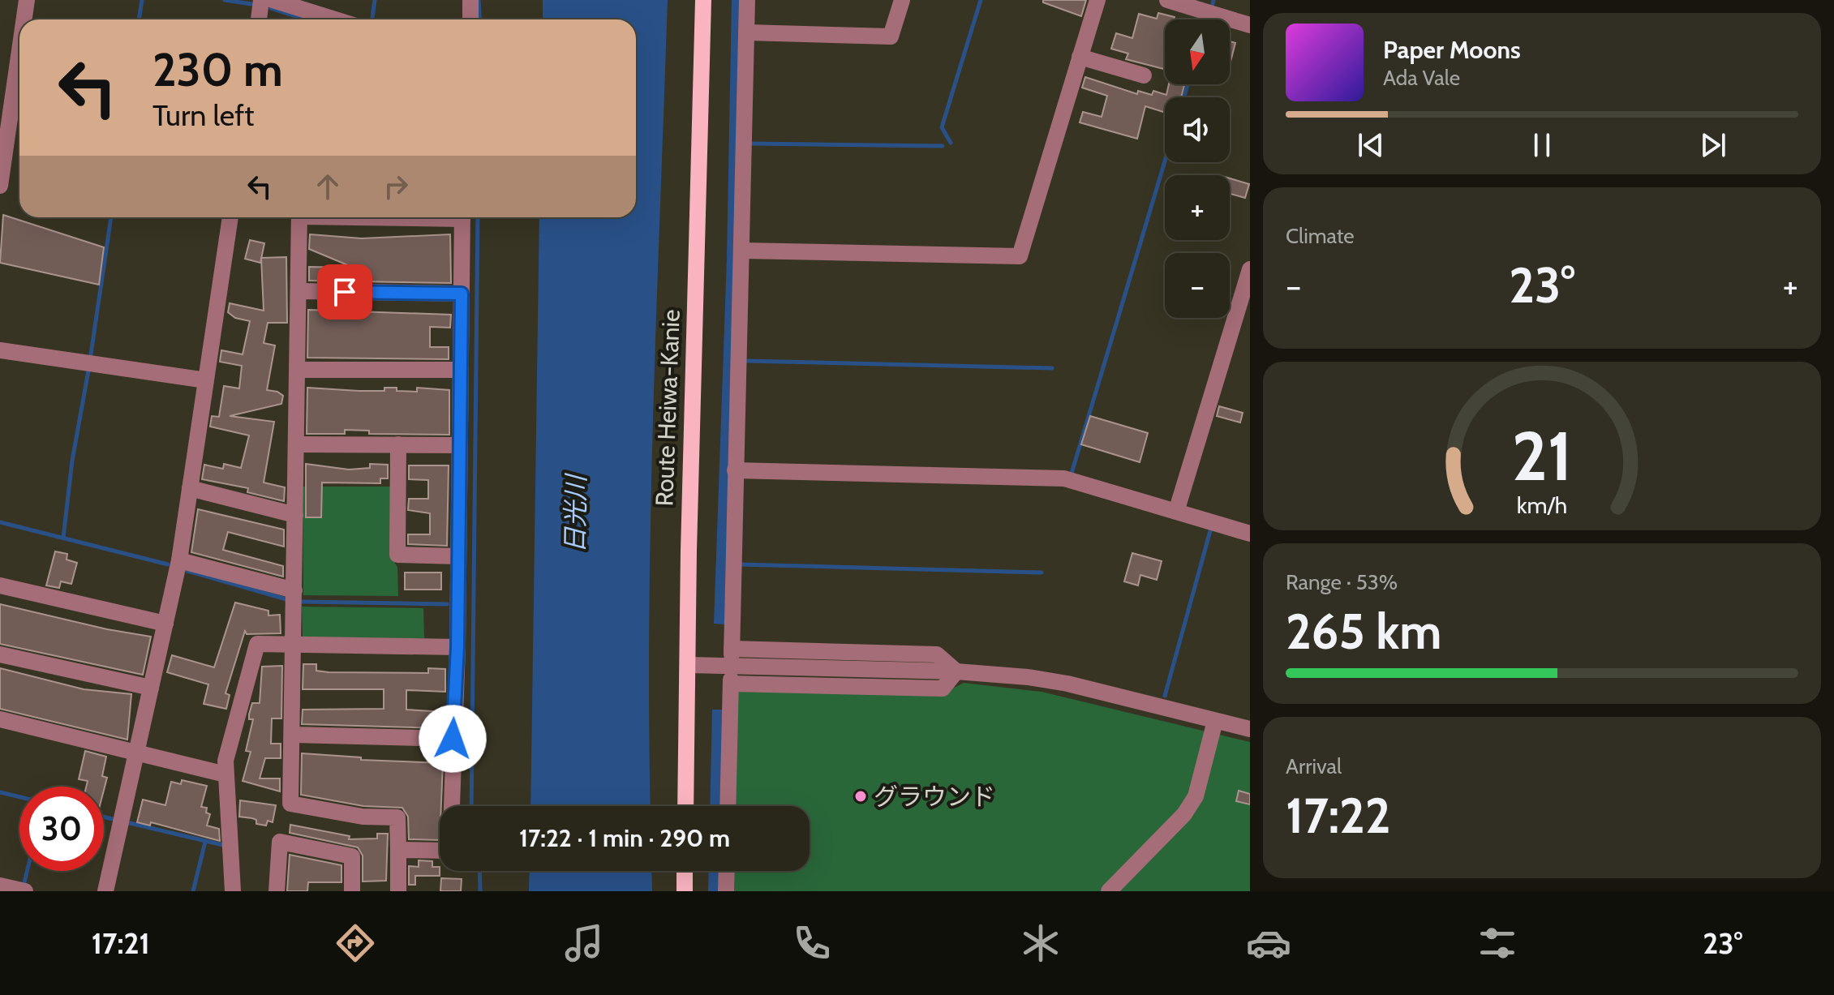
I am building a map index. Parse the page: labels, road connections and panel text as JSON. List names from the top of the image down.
{
  "streets": {
    "main road": ["Route Heiwa-Kanie"]
  },
  "water": ["日光川"],
  "places": ["グラウンド"],
  "north": "bottom",
  "page": {
    "map_buttons": ["+", "−"],
    "turn": ["230 m", "Turn left"],
    "song": ["Paper Moons", "Ada Vale"],
    "tile": [
      "Climate",
      ["Range · 53%", "265 km"],
      ["Arrival", "17:22"]
    ],
    "heat": ["−", "23°", "+"],
    "limit": "30",
    "trip": "17:22 · 1 min · 290 m",
    "tabs": ["17:21", "23°"],
    "gauge": ["21", "km/h"]
  }
}
